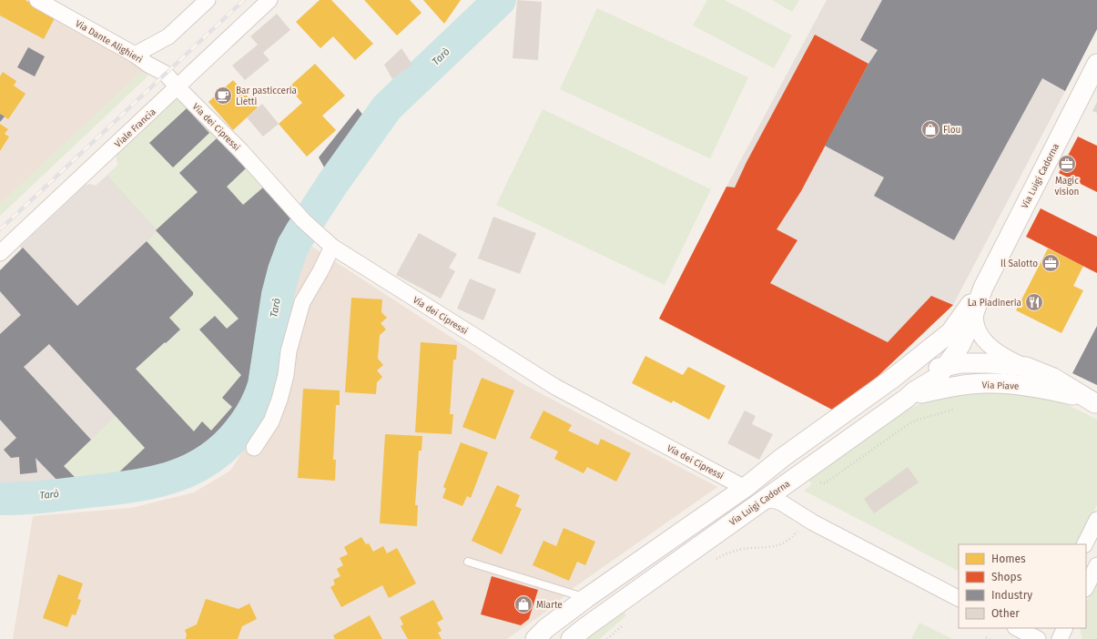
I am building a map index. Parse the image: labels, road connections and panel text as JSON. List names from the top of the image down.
{
  "streets": {
    "street": [
      "Via Dante Alighieri",
      "Via dei Cipressi",
      "Viale Francia",
      "Via Luigi Cadorna",
      "Via Piave"
    ]
  },
  "crossings": [
    ["Via Dante Alighieri", "Via dei Cipressi"],
    ["Via Dante Alighieri", "Viale Francia"],
    ["Via dei Cipressi", "Viale Francia"],
    ["Via dei Cipressi", "Via Luigi Cadorna"],
    ["Via Luigi Cadorna", "Via Piave"]
  ],
  "water": ["Tarò"],
  "places": {
    "cafe": ["Bar pasticceria Lietti"],
    "shop": ["Flou", "Miarte"],
    "office": ["Magic vision", "Il Salotto"],
    "restaurant": ["La Piadineria"]
  },
  "legend": [
    "Homes",
    "Shops",
    "Industry",
    "Other"
  ]
}
